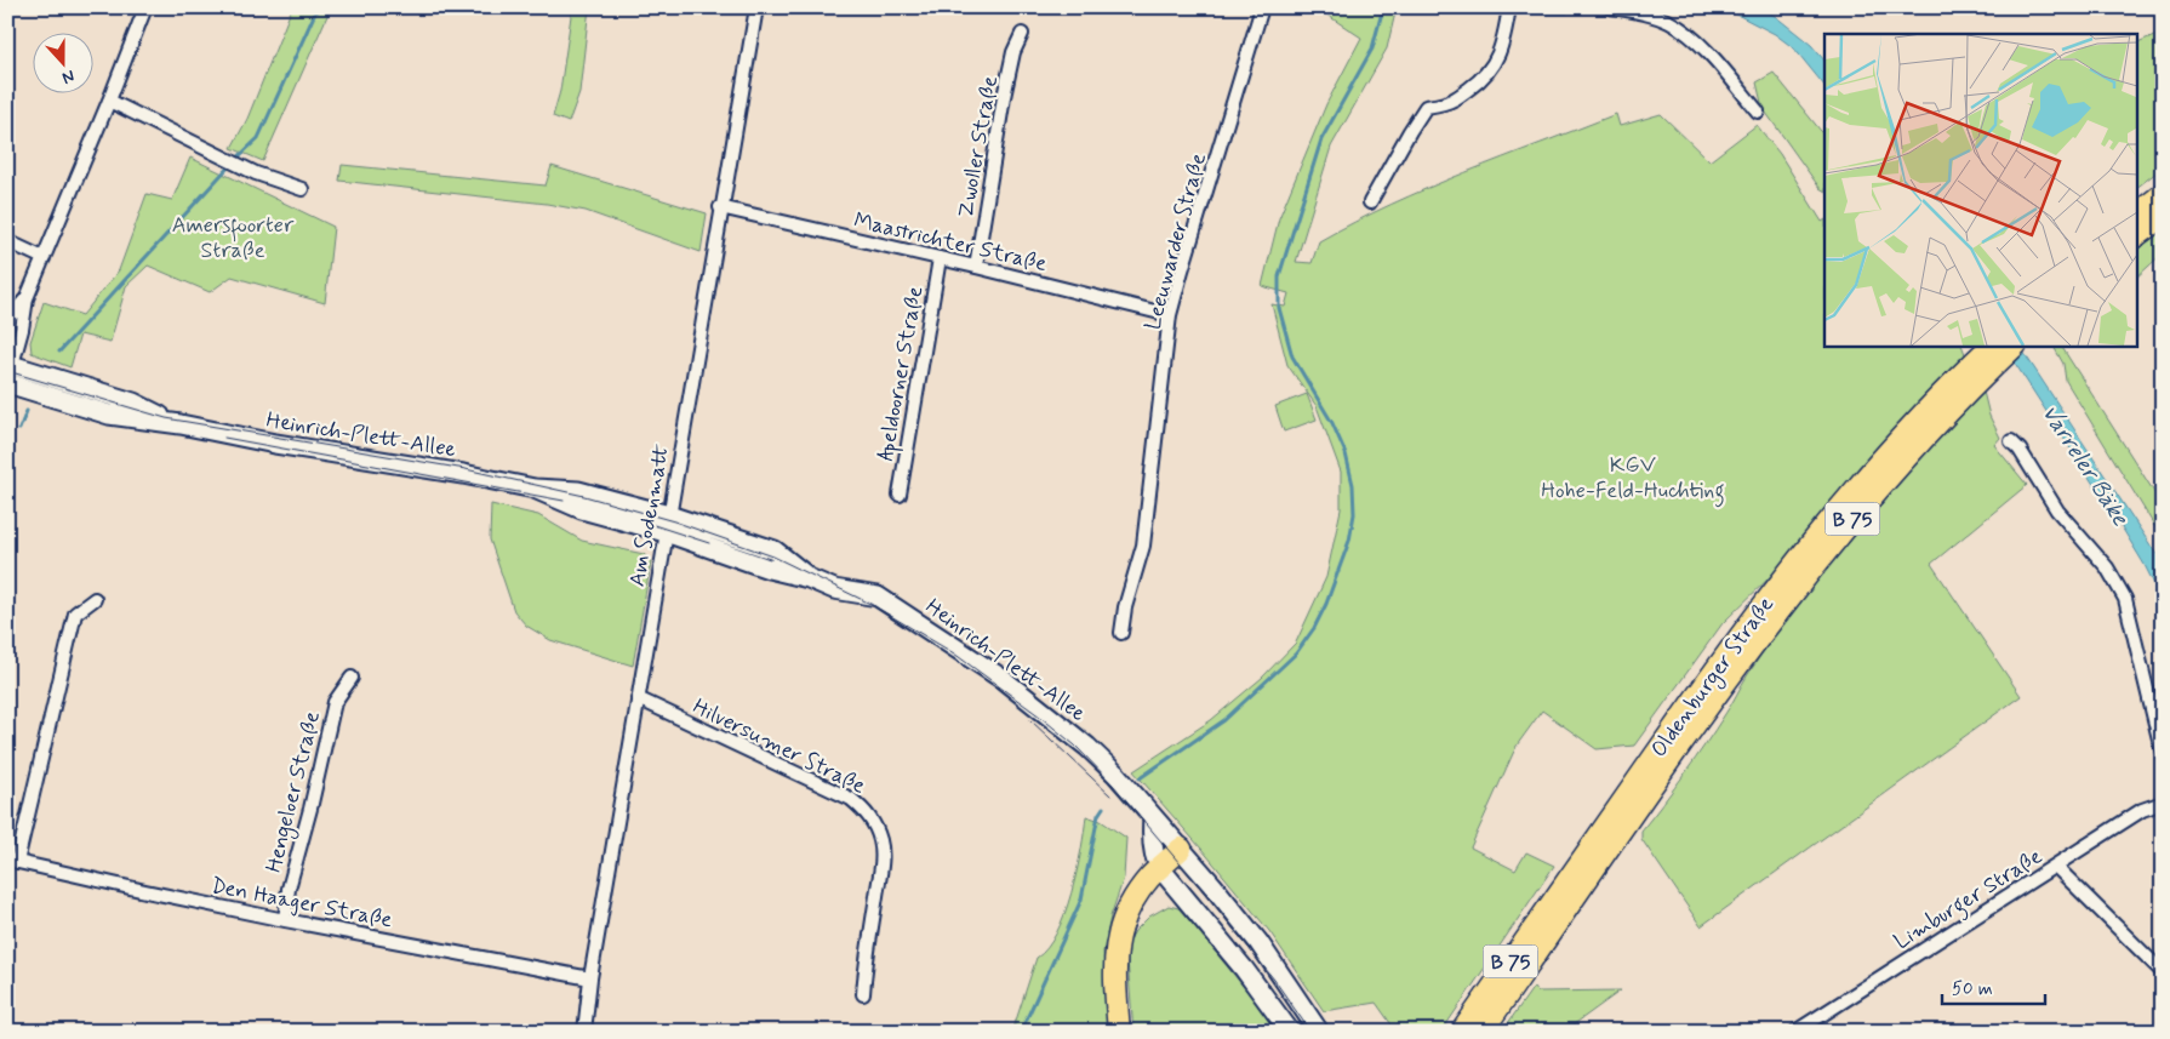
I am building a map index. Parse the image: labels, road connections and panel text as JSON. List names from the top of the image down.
{
  "streets": {
    "highway": ["B 75", "Oldenburger Straße"],
    "main road": ["Heinrich-Plett-Allee"],
    "street": [
      "Zwoller Straße",
      "Maastrichter Straße",
      "Leeuwarder Straße",
      "Apeldoorner Straße",
      "Am Sodenmatt",
      "Hilversumer Straße",
      "Hengeloer Straße",
      "Limburger Straße",
      "Den Haager Straße"
    ]
  },
  "crossings": [
    ["Zwoller Straße", "Maastrichter Straße"],
    ["Maastrichter Straße", "Leeuwarder Straße"],
    ["Maastrichter Straße", "Apeldoorner Straße"],
    ["Maastrichter Straße", "Am Sodenmatt"],
    ["Heinrich-Plett-Allee", "Am Sodenmatt"],
    ["Am Sodenmatt", "Hilversumer Straße"],
    ["Am Sodenmatt", "Den Haager Straße"],
    ["Hengeloer Straße", "Den Haager Straße"]
  ],
  "water": ["Varreler Bäke"],
  "parks": ["Amersfoorter Straße", "KGV Hohe-Feld-Huchting"],
  "scale_bar": "50 m",
  "north": "bottom"
}
